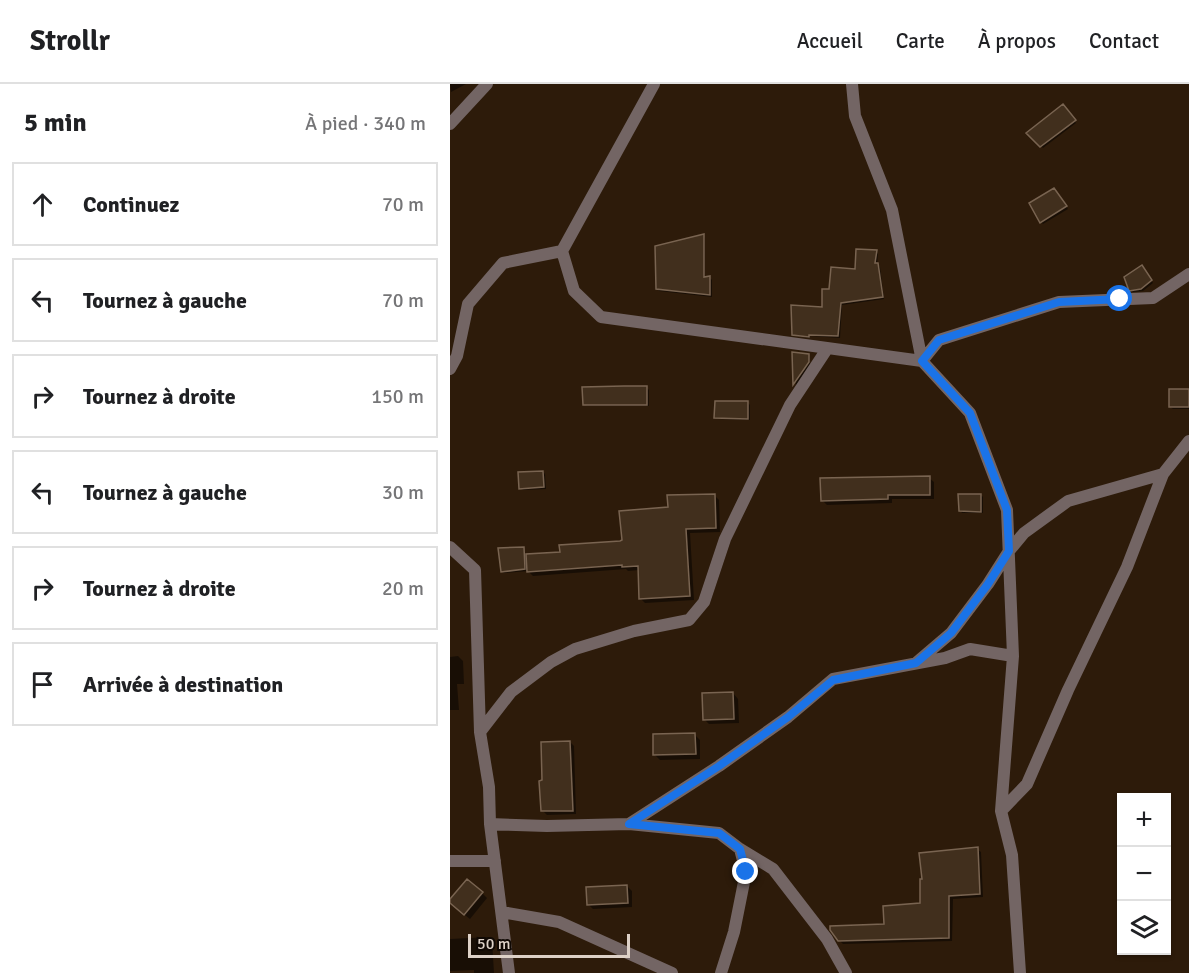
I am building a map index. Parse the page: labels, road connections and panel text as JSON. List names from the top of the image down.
{
  "scale_bar": "50 m",
  "page": {
    "header": "Strollr",
    "nav": [
      "Accueil",
      "Carte",
      "À propos",
      "Contact"
    ],
    "heading": ["5 min", "À pied · 340 m"],
    "list": [
      ["Continuez", "70 m"],
      ["Tournez à gauche", "70 m"],
      ["Tournez à droite", "150 m"],
      ["Tournez à gauche", "30 m"],
      ["Tournez à droite", "20 m"],
      "Arrivée à destination"
    ],
    "map_buttons": ["+", "−"],
    "scale": "50 m"
  }
}
